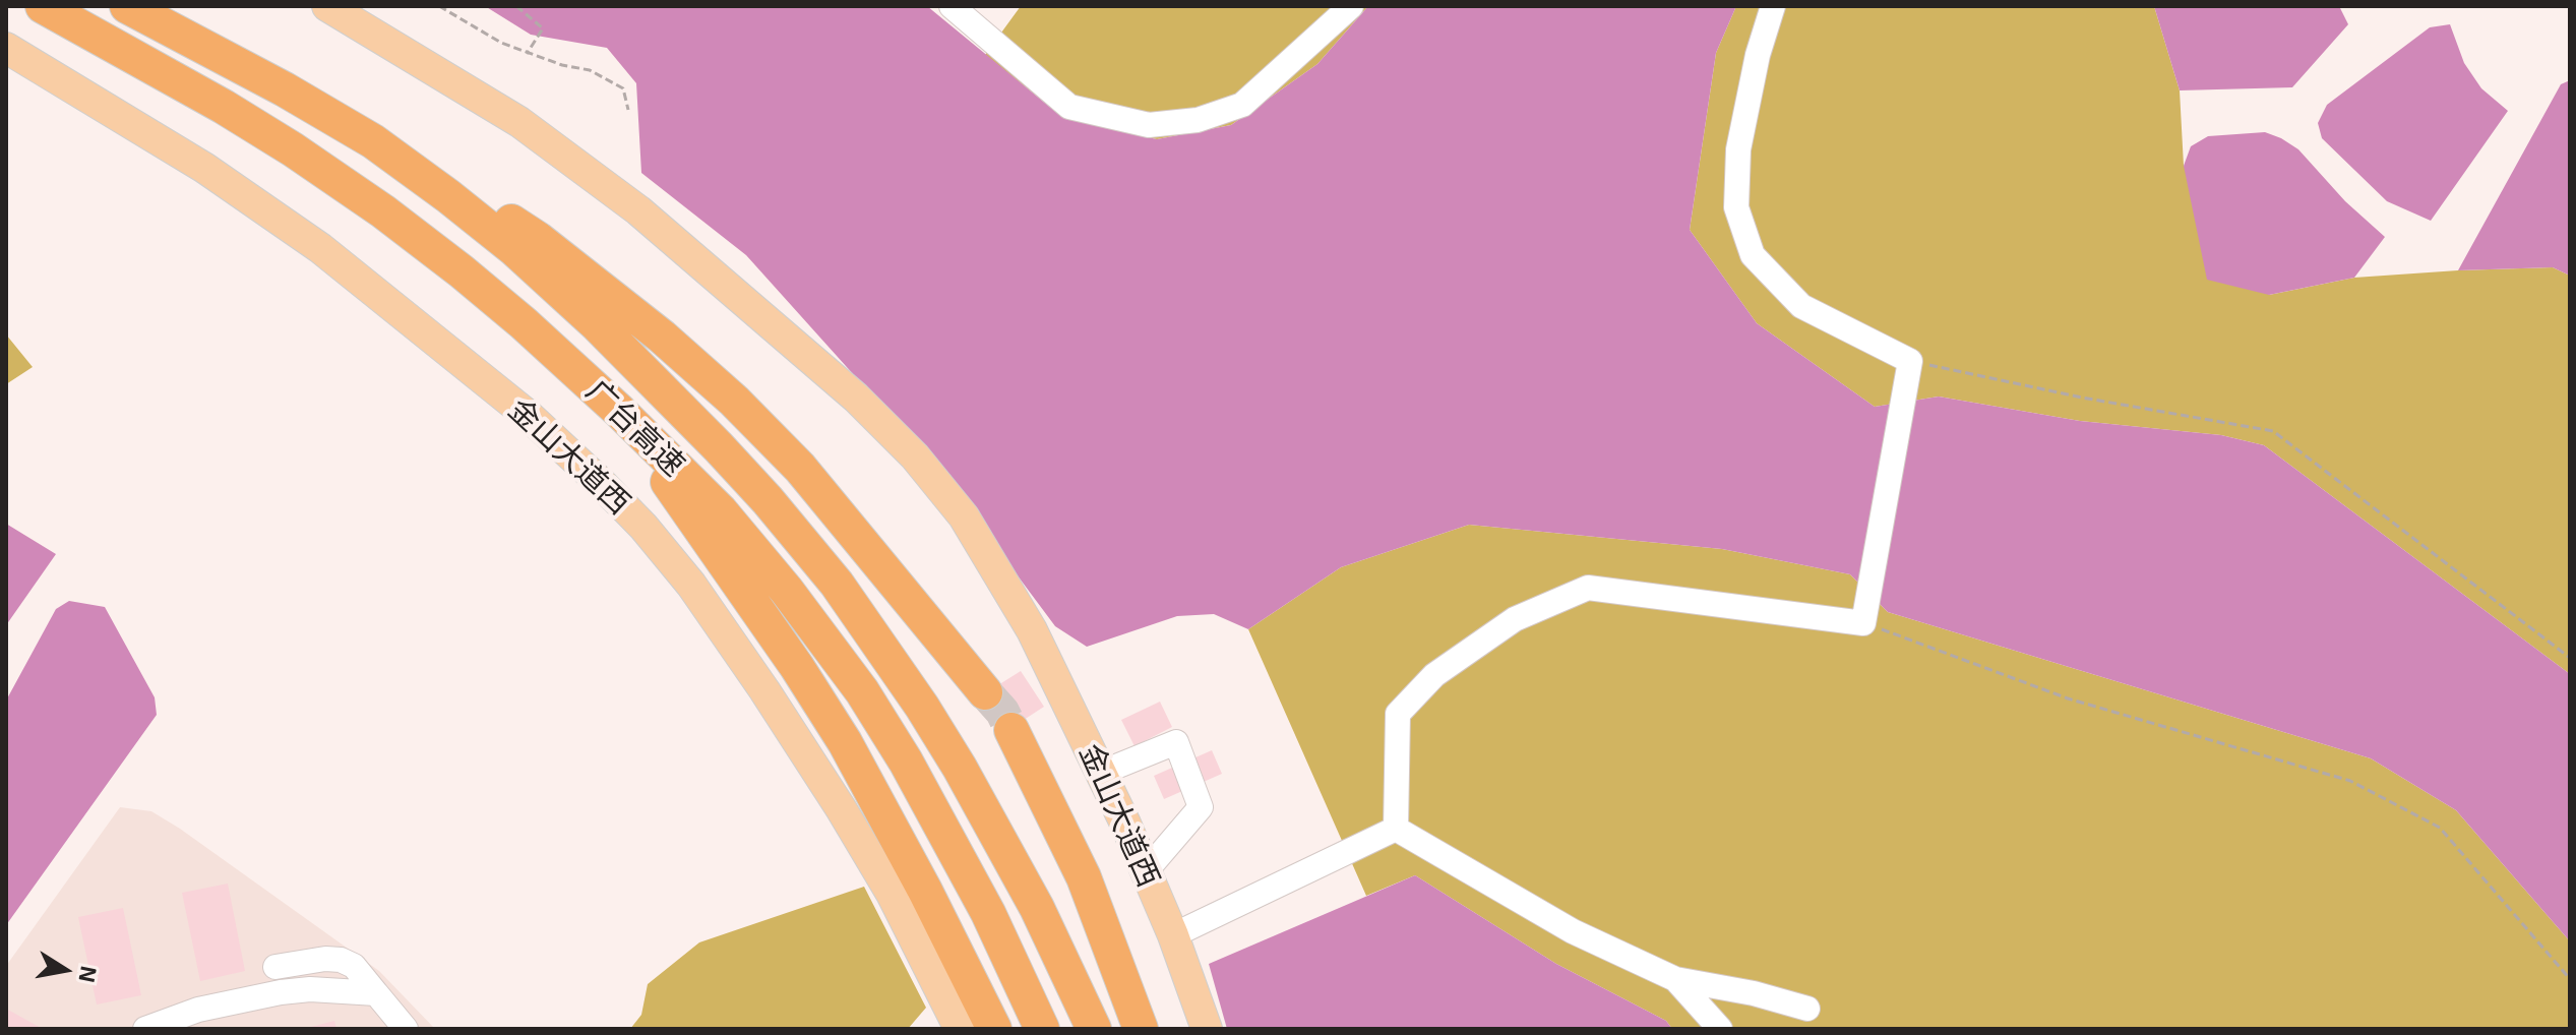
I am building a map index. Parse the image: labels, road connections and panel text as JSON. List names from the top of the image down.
{
  "streets": {
    "highway": ["广台高速"],
    "main road": ["金山大道西"]
  },
  "north": "right"
}
